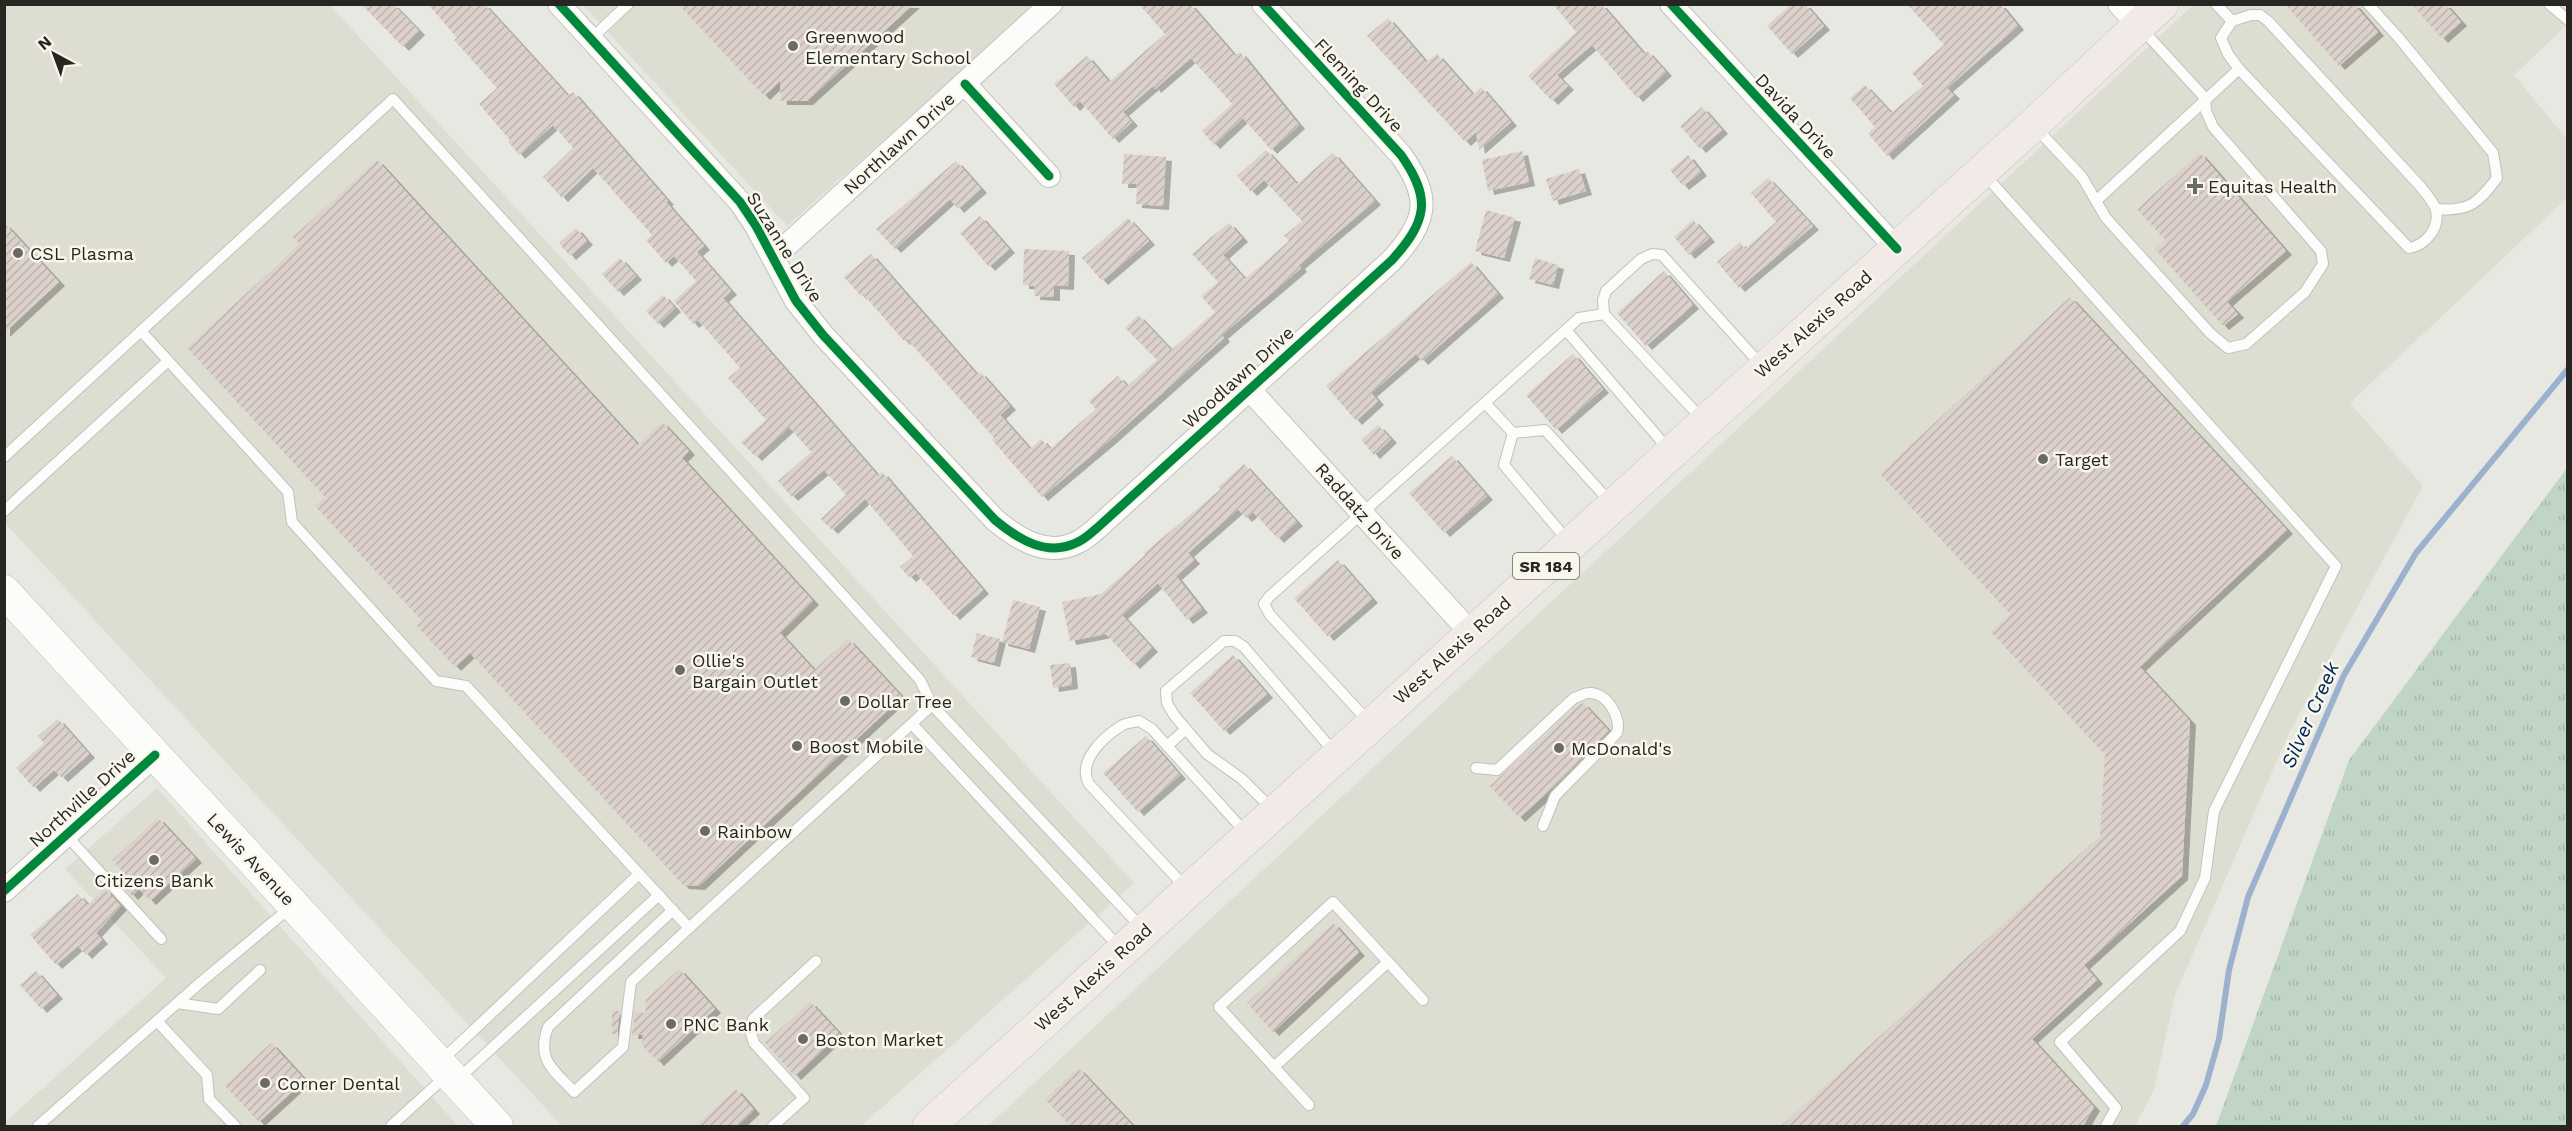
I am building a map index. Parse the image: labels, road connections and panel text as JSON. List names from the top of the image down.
{
  "streets": {
    "main road": ["West Alexis Road", "SR 184", "Lewis Avenue"],
    "street": [
      "Fleming Drive",
      "Davida Drive",
      "Northlawn Drive",
      "Suzanne Drive",
      "Woodlawn Drive",
      "Raddatz Drive",
      "Northville Drive"
    ]
  },
  "crossings": [
    ["Fleming Drive", "Woodlawn Drive"],
    ["Davida Drive", "West Alexis Road"],
    ["Northlawn Drive", "Suzanne Drive"],
    ["Suzanne Drive", "Woodlawn Drive"],
    ["West Alexis Road", "Raddatz Drive"],
    ["Woodlawn Drive", "Raddatz Drive"],
    ["Northville Drive", "Lewis Avenue"]
  ],
  "water": ["Silver Creek"],
  "places": {
    "other": [
      "Greenwood Elementary School",
      "CSL Plasma",
      "Target",
      "Ollie's Bargain Outlet",
      "Dollar Tree",
      "Boost Mobile",
      "McDonald's",
      "Rainbow",
      "Citizens Bank",
      "PNC Bank",
      "Boston Market",
      "Corner Dental"
    ],
    "health": ["Equitas Health"]
  },
  "north": "top left"
}
